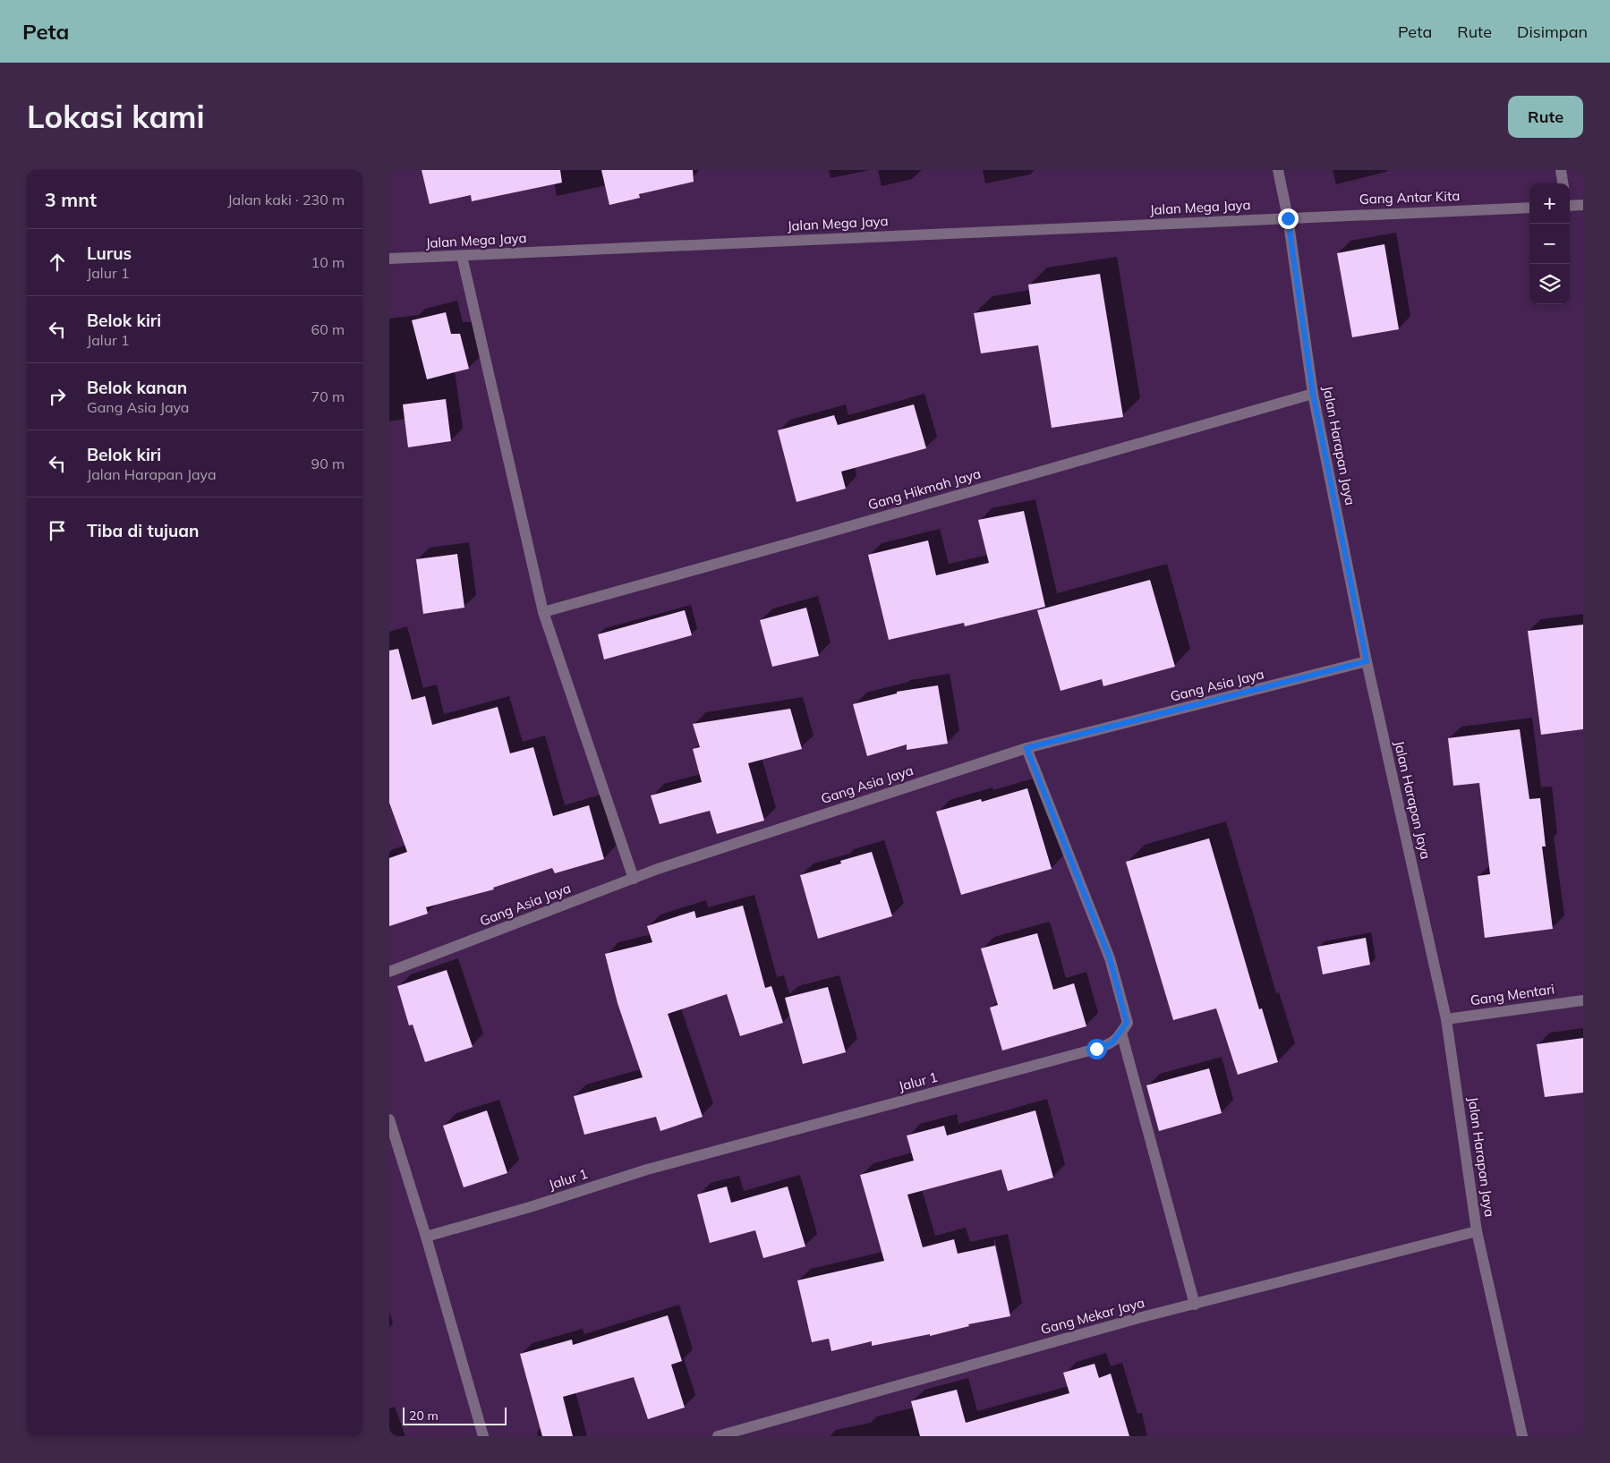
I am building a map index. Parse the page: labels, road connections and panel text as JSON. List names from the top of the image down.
{
  "streets": {
    "street": [
      "Gang Antar Kita",
      "Jalan Mega Jaya",
      "Jalan Harapan Jaya",
      "Gang Hikmah Jaya",
      "Gang Asia Jaya",
      "Gang Mentari",
      "Jalur 1",
      "Gang Mekar Jaya"
    ]
  },
  "crossings": [
    ["Gang Antar Kita", "Jalan Mega Jaya"],
    ["Gang Antar Kita", "Jalan Harapan Jaya"],
    ["Jalan Mega Jaya", "Jalan Harapan Jaya"],
    ["Jalan Harapan Jaya", "Gang Hikmah Jaya"],
    ["Jalan Harapan Jaya", "Gang Asia Jaya"],
    ["Jalan Harapan Jaya", "Gang Mentari"],
    ["Jalan Harapan Jaya", "Gang Mekar Jaya"]
  ],
  "scale_bar": "20 m",
  "page": {
    "header": "Peta",
    "nav": ["Peta", "Rute", "Disimpan"],
    "buttons": "Rute",
    "title": "Lokasi kami",
    "heading": ["3 mnt", "Jalan kaki · 230 m"],
    "map_buttons": ["+", "−"],
    "list": [
      ["Lurus", "Jalur 1", "10 m"],
      ["Belok kiri", "Jalur 1", "60 m"],
      ["Belok kanan", "Gang Asia Jaya", "70 m"],
      ["Belok kiri", "Jalan Harapan Jaya", "90 m"],
      "Tiba di tujuan"
    ],
    "scale": "20 m"
  }
}
